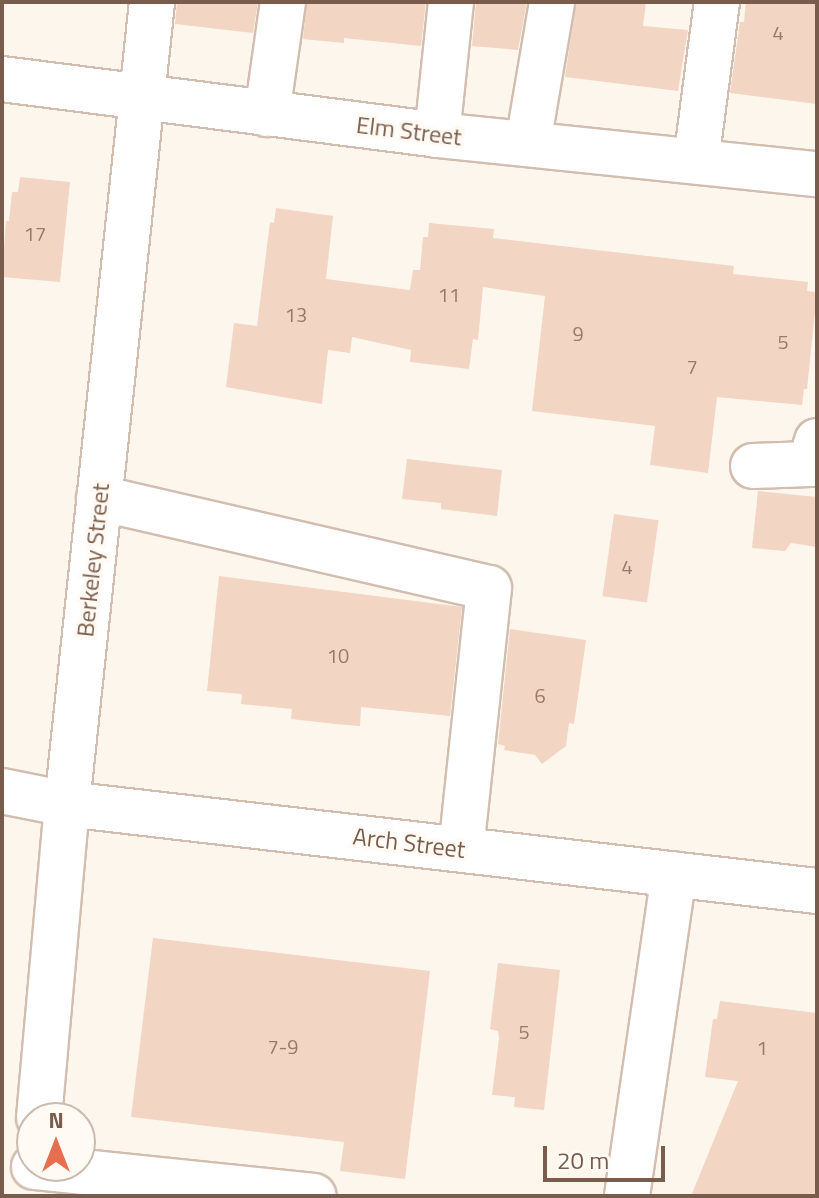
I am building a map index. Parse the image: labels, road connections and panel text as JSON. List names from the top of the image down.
{
  "streets": {
    "street": ["Elm Street", "Berkeley Street", "Arch Street"]
  },
  "crossings": [
    ["Elm Street", "Berkeley Street"],
    ["Berkeley Street", "Arch Street"]
  ],
  "house_numbers": [
    "4",
    "17",
    "11",
    "13",
    "9",
    "5",
    "7",
    "4",
    "10",
    "6",
    "5",
    "7-9",
    "1"
  ],
  "scale_bar": "20 m",
  "north": "top"
}
